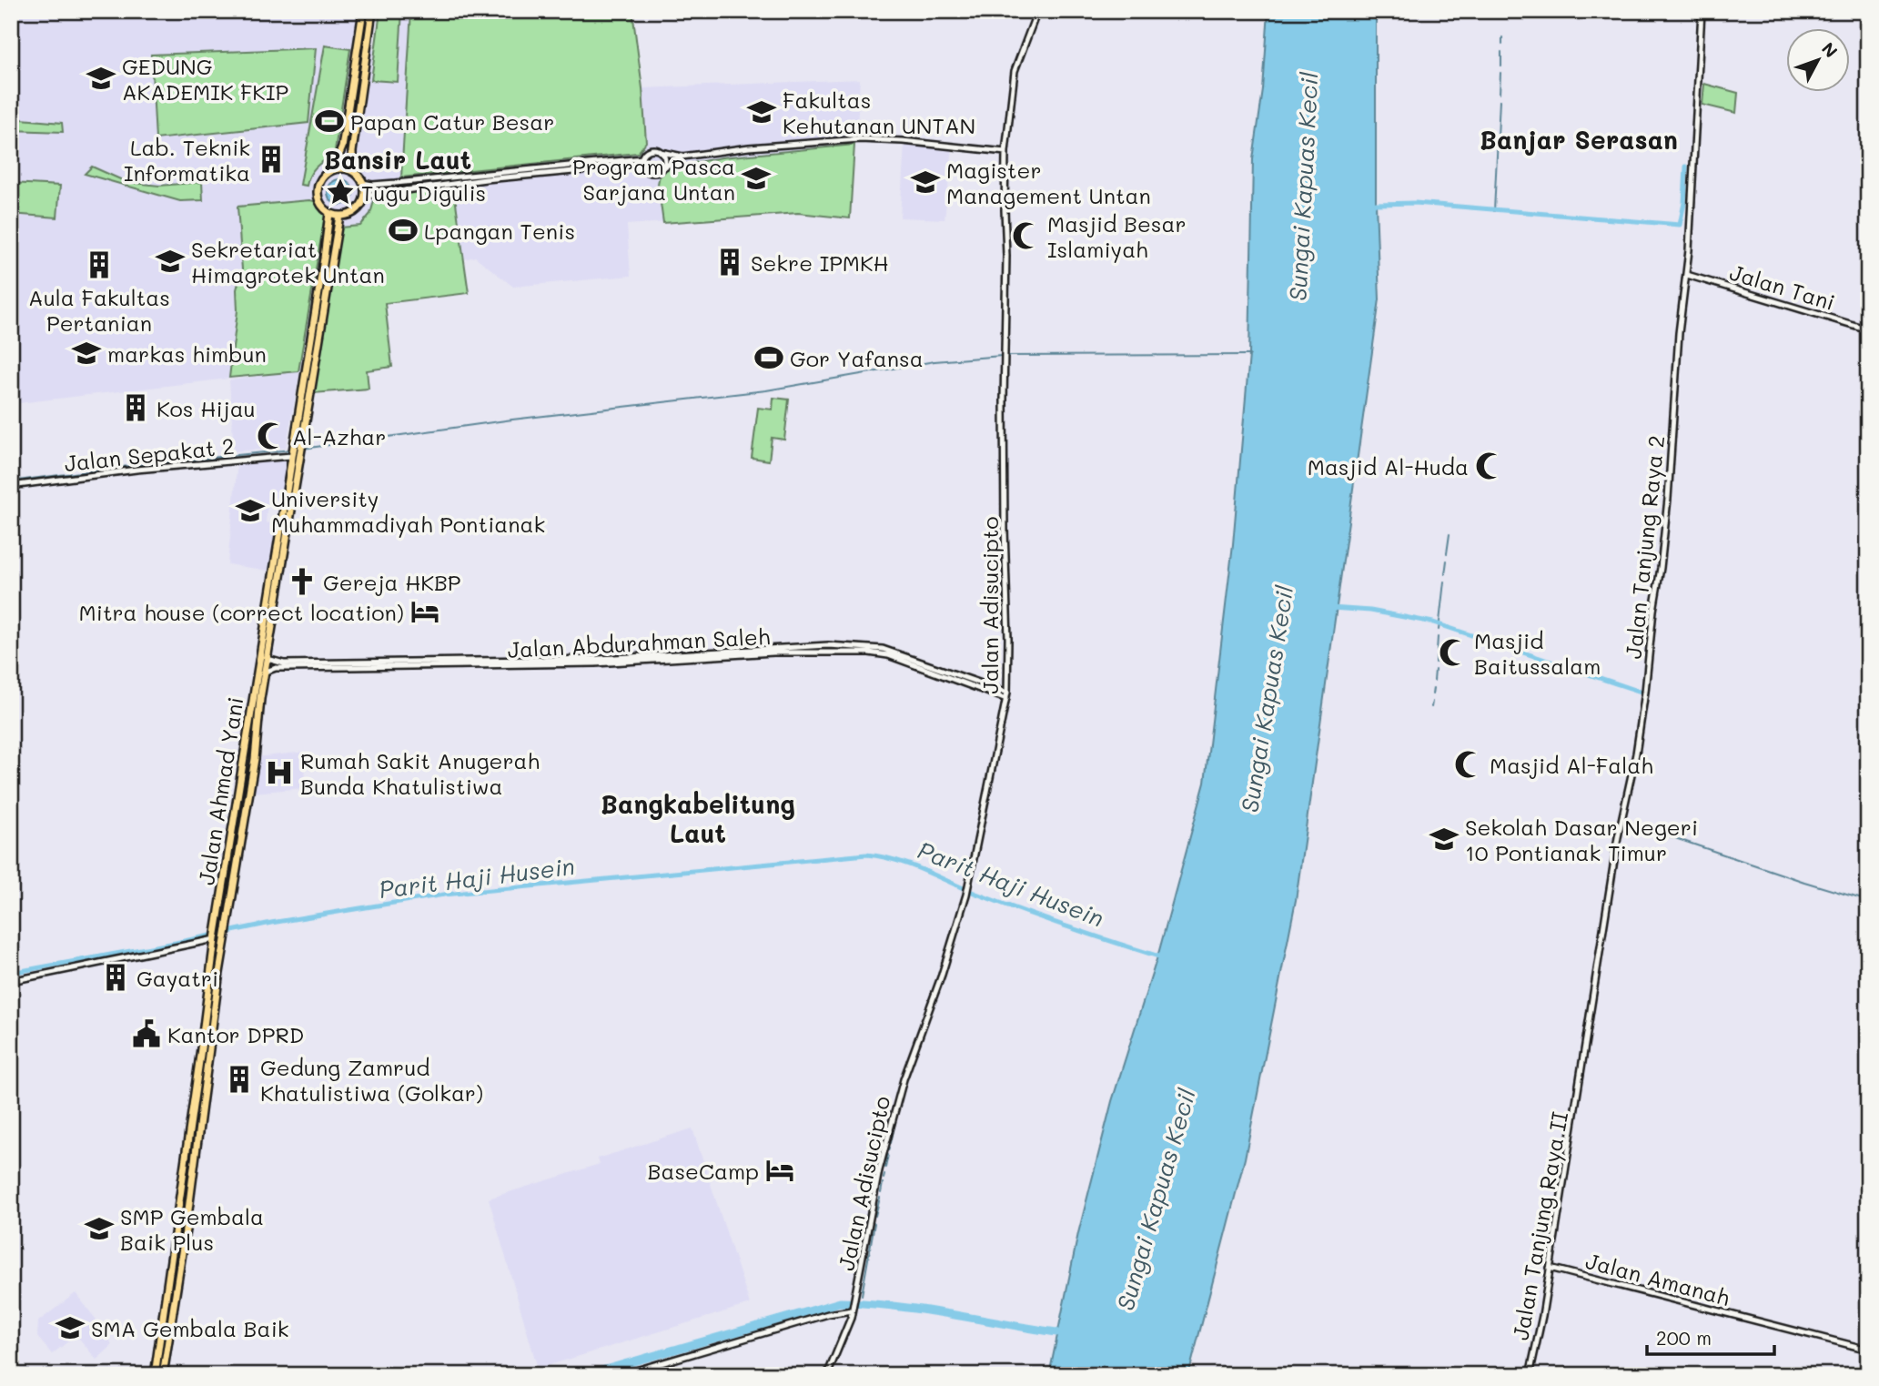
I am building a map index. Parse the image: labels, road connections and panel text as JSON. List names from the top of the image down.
{
  "streets": {
    "highway": ["Jalan Ahmad Yani"],
    "street": [
      "Jalan Tani",
      "Jalan Sepakat 2",
      "Jalan Tanjung Raya 2",
      "Jalan Adisucipto",
      "Jalan Abdurahman Saleh",
      "Jalan Tanjung Raya II",
      "Jalan Amanah"
    ]
  },
  "crossings": [
    ["Jalan Tani", "Jalan Tanjung Raya 2"],
    ["Jalan Sepakat 2", "Jalan Ahmad Yani"],
    ["Jalan Tanjung Raya 2", "Jalan Tanjung Raya II"],
    ["Jalan Adisucipto", "Jalan Abdurahman Saleh"],
    ["Jalan Abdurahman Saleh", "Jalan Ahmad Yani"],
    ["Jalan Tanjung Raya II", "Jalan Amanah"]
  ],
  "districts": ["Banjar Serasan", "Bansir Laut", "Bangkabelitung Laut"],
  "water": ["Sungai Kapuas Kecil", "Parit Haji Husein"],
  "places": {
    "school or university": [
      "GEDUNG AKADEMIK FKIP",
      "Fakultas Kehutanan UNTAN",
      "Program Pasca Sarjana Untan",
      "Magister Management Untan",
      "Sekretariat Himagrotek Untan",
      "markas himbun",
      "University Muhammadiyah Pontianak",
      "Sekolah Dasar Negeri 10 Pontianak Timur",
      "SMP Gembala Baik Plus",
      "SMA Gembala Baik"
    ],
    "sports": ["Papan Catur Besar", "Lpangan Tenis", "Gor Yafansa"],
    "building": [
      "Lab. Teknik Informatika",
      "Sekre IPMKH",
      "Aula Fakultas Pertanian",
      "Kos Hijau",
      "Gayatri",
      "Gedung Zamrud Khatulistiwa (Golkar)"
    ],
    "place": ["Tugu Digulis"],
    "mosque": [
      "Masjid Besar Islamiyah",
      "Al-Azhar",
      "Masjid Al-Huda",
      "Masjid Baitussalam",
      "Masjid Al-Falah"
    ],
    "church": ["Gereja HKBP"],
    "hotel": ["Mitra house (correct location)", "BaseCamp"],
    "hospital": ["Rumah Sakit Anugerah Bunda Khatulistiwa"],
    "public building": ["Kantor DPRD"]
  },
  "scale_bar": "200 m",
  "north": "top right"
}
